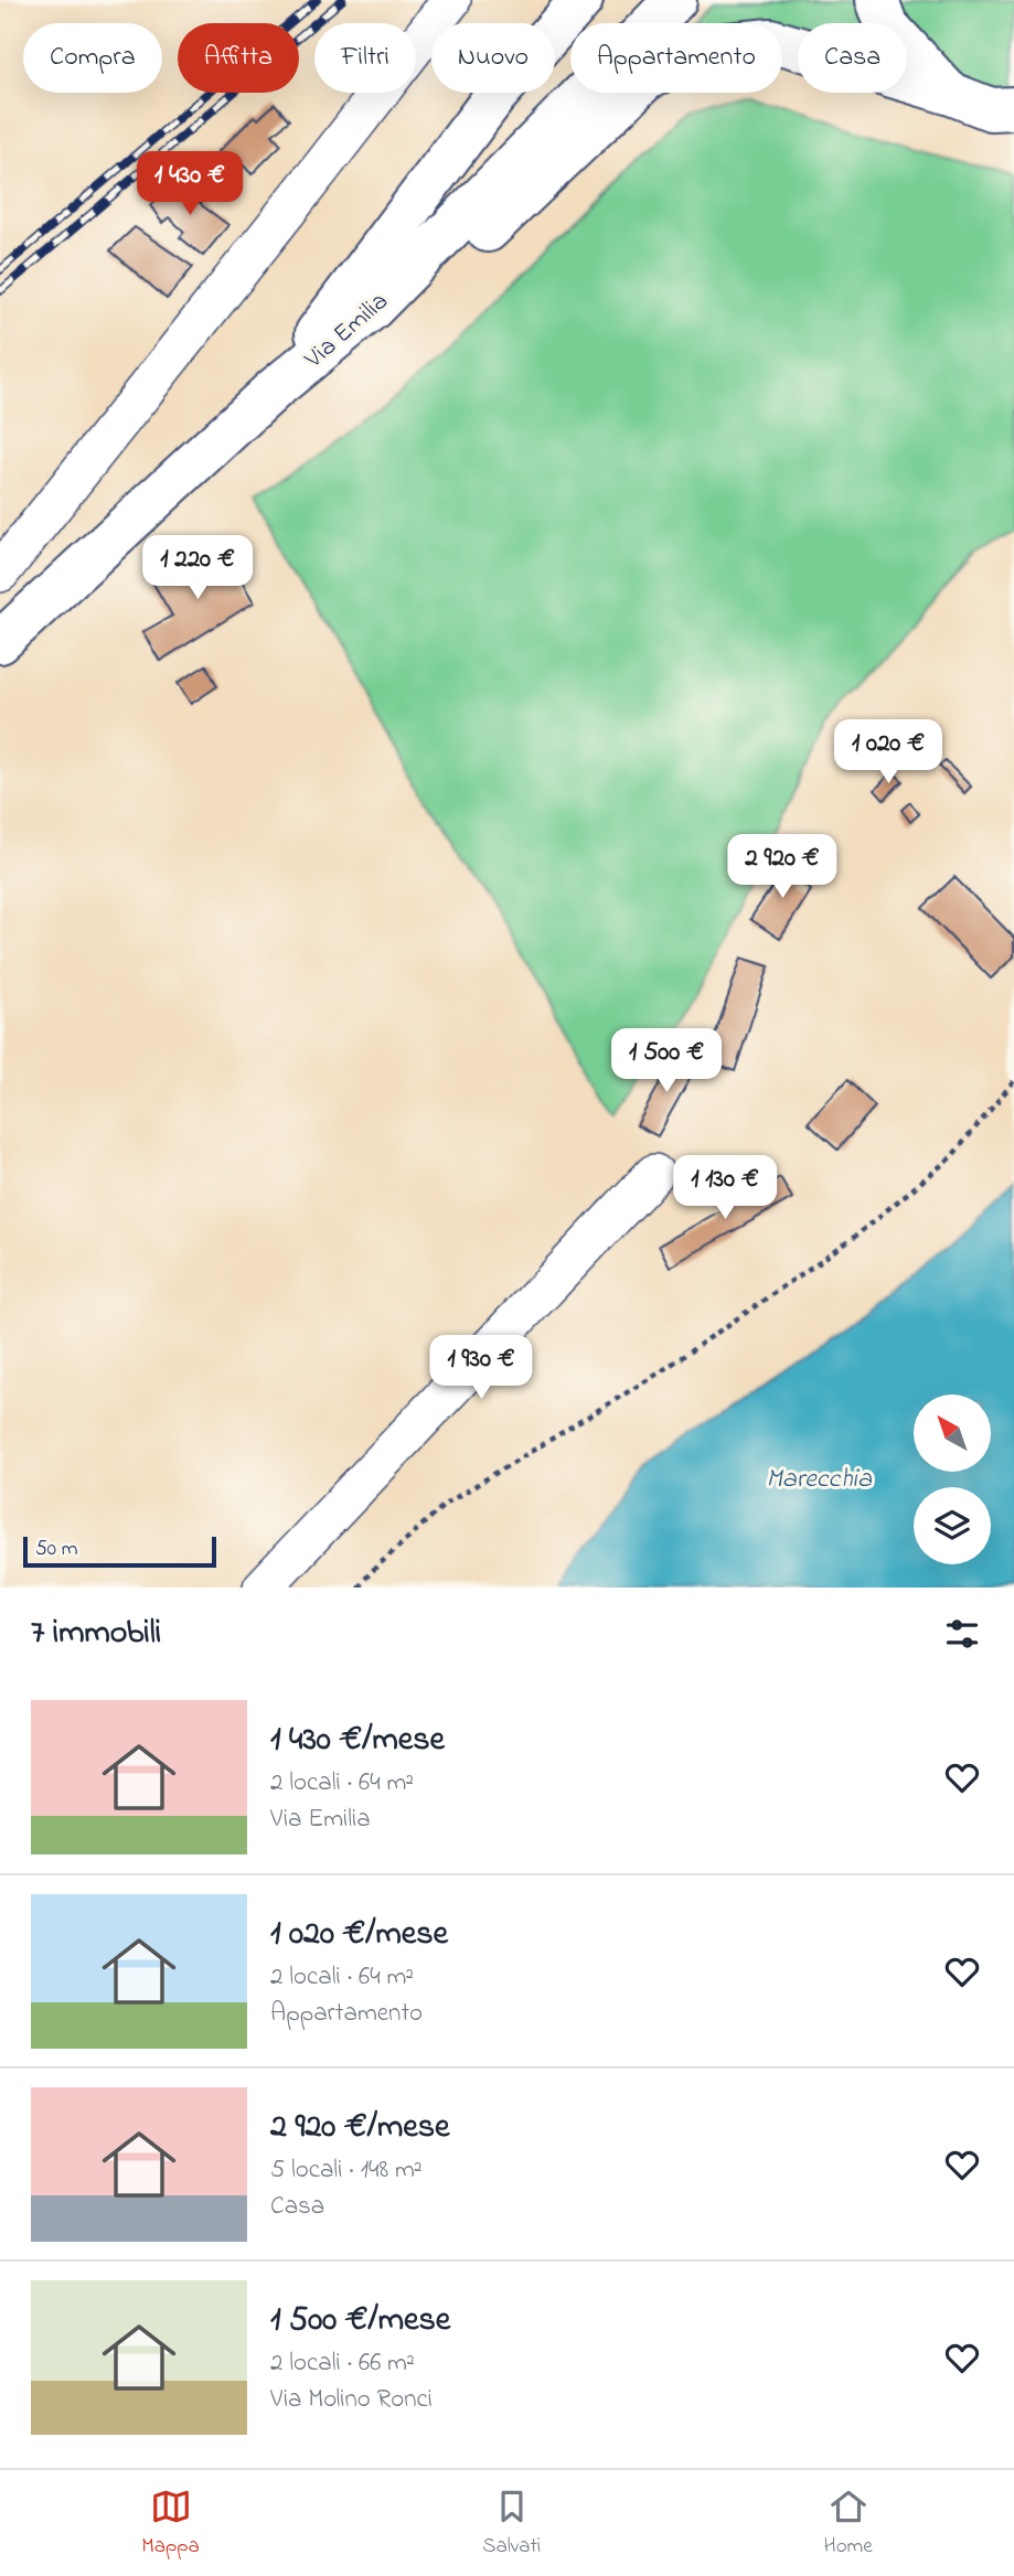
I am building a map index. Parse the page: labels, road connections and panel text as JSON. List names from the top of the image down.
{
  "streets": {
    "main road": ["Via Emilia"]
  },
  "water": ["Marecchia"],
  "scale_bar": "50 m",
  "north": "top left",
  "page": {
    "chip": [
      "Compra",
      "Affitta",
      "Filtri",
      "Nuovo",
      "Appartamento",
      "Casa"
    ],
    "price": [
      "1 430 €",
      "1 220 €",
      "1 020 €",
      "2 920 €",
      "1 500 €",
      "1 130 €",
      "1 930 €"
    ],
    "scale": "50 m",
    "heading": "7 immobili",
    "list": [
      {
        "name": "1 430 €/mese",
        "note": "2 locali · 64 m² · Via Emilia"
      },
      {
        "name": "1 020 €/mese",
        "note": "2 locali · 64 m² · Appartamento"
      },
      {
        "name": "2 920 €/mese",
        "note": "5 locali · 148 m² · Casa"
      },
      {
        "name": "1 500 €/mese",
        "note": "2 locali · 66 m² · Via Molino Ronci"
      }
    ],
    "tabs": ["Mappa", "Salvati", "Home"]
  }
}
